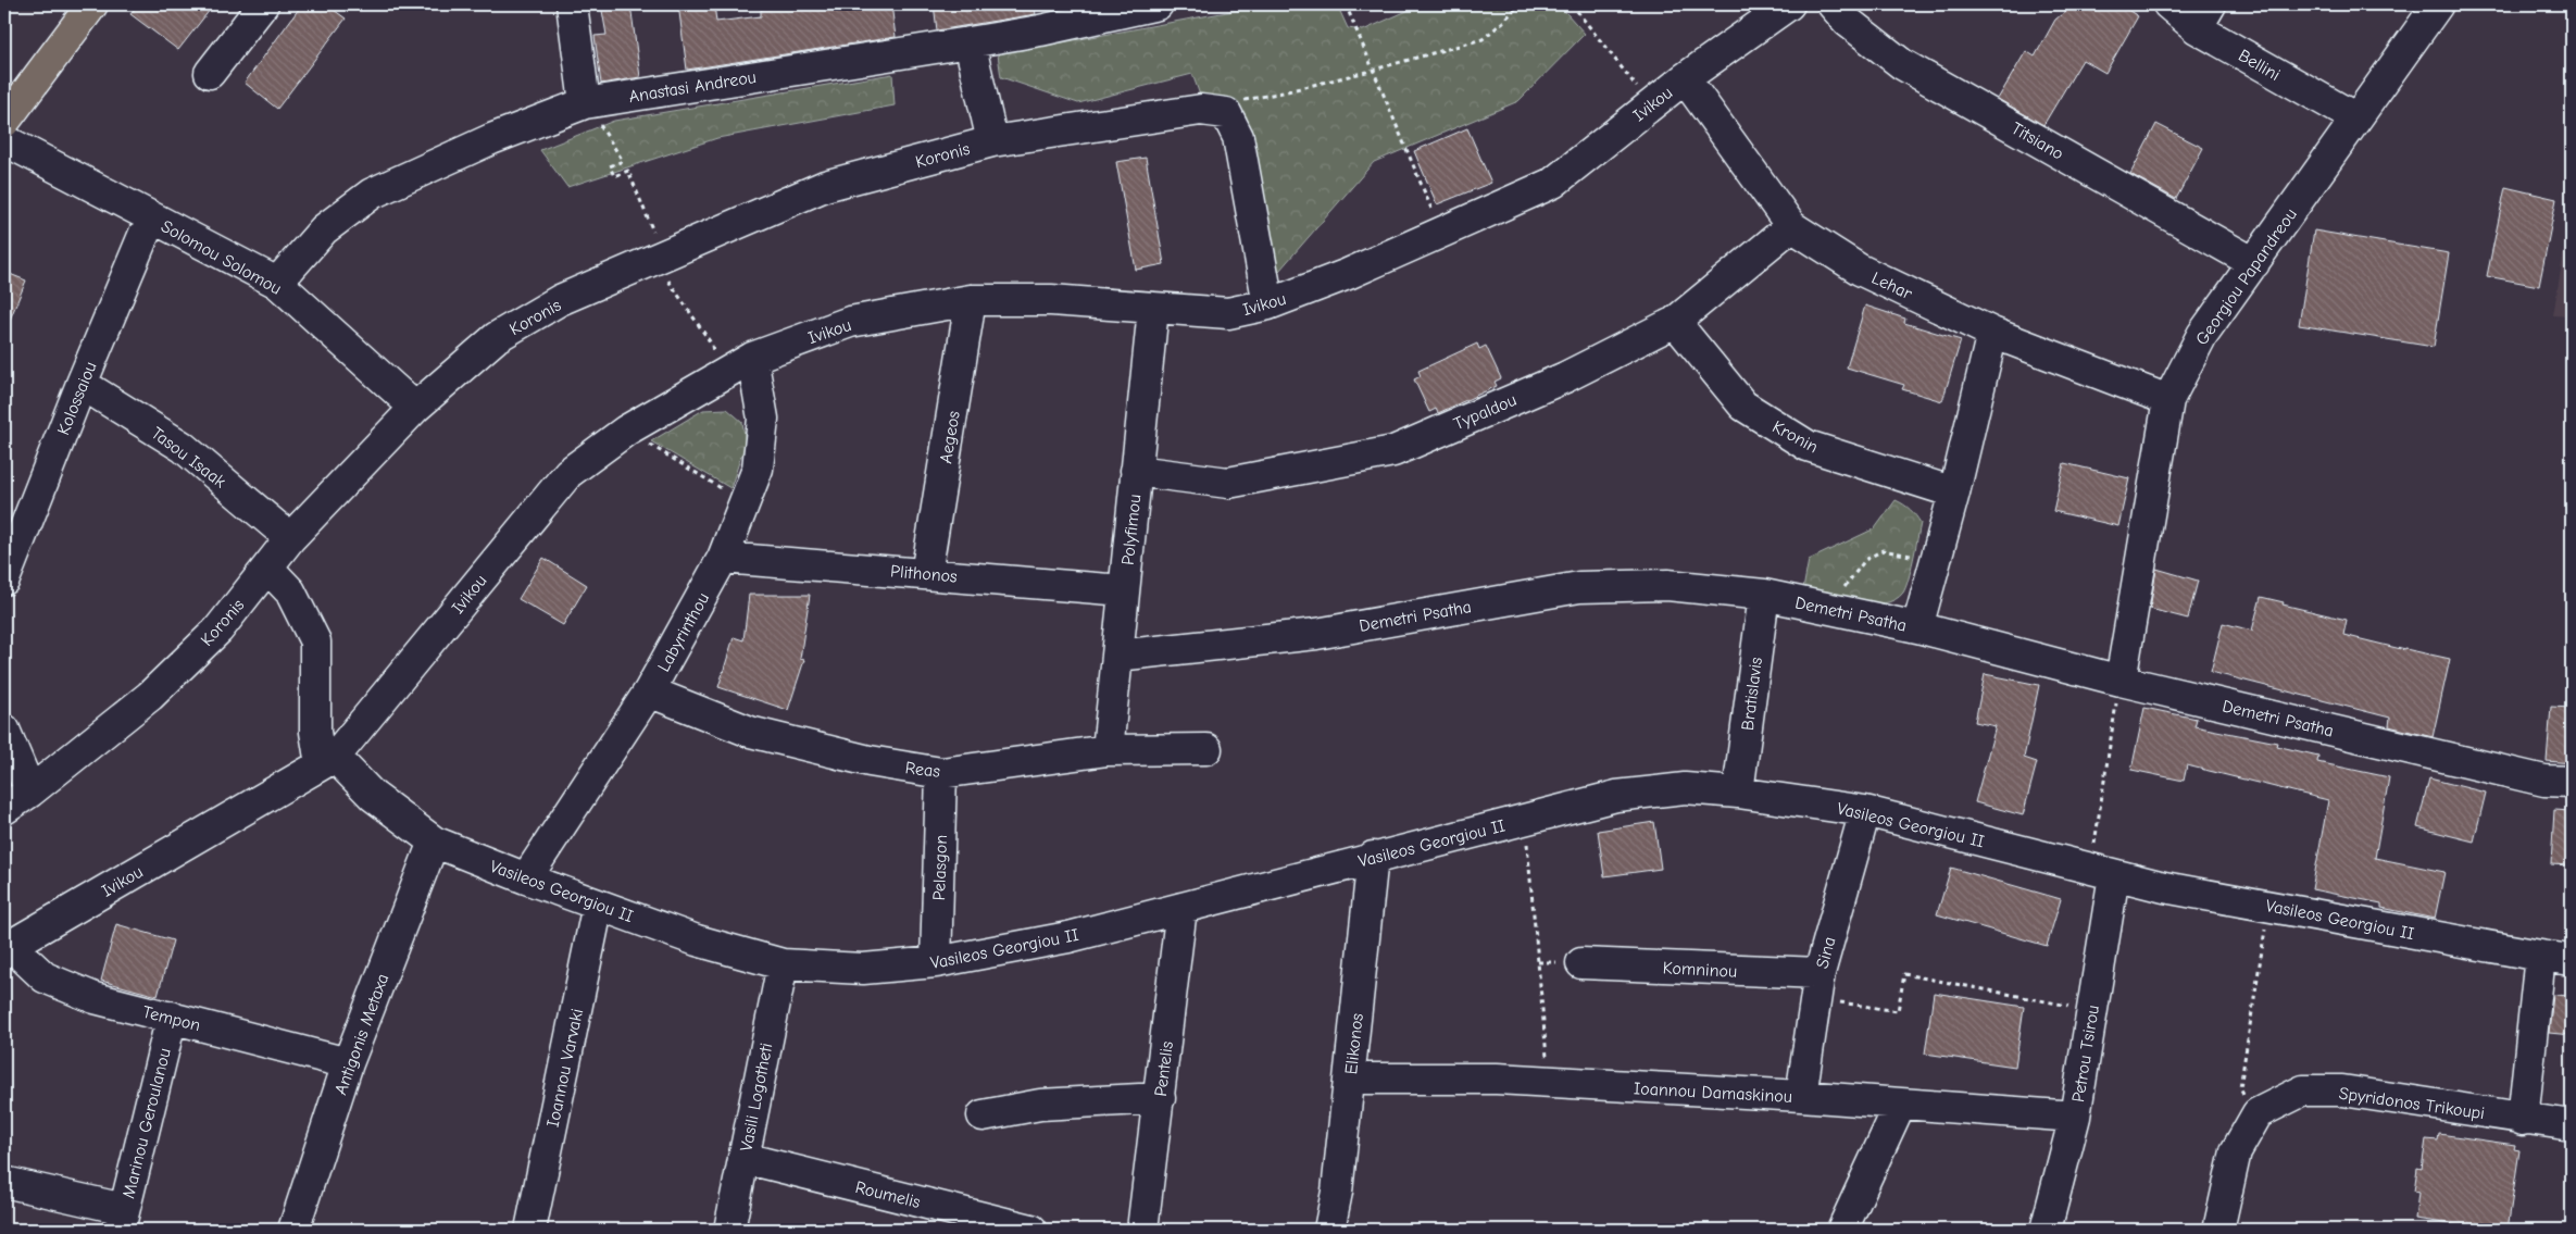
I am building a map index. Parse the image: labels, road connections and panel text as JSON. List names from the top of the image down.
{
  "streets": {
    "street": [
      "Bellini",
      "Anastasi Andreou",
      "Ivikou",
      "Titsiano",
      "Koronis",
      "Solomou Solomou",
      "Georgiou Papandreou",
      "Lehar",
      "Kolossaiou",
      "Typaldou",
      "Kronin",
      "Aegeos",
      "Tasou Isaak",
      "Polyfimou",
      "Plithonos",
      "Demetri Psatha",
      "Labyrinthou",
      "Bratislavis",
      "Reas",
      "Vasileos Georgiou II",
      "Pelasgon",
      "Sina",
      "Komninou",
      "Tempon",
      "Antigonis Metaxa",
      "Elikonos",
      "Petrou Tsirou",
      "Ioannou Varvaki",
      "Pentelis",
      "Ioannou Damaskinou",
      "Vasili Logotheti",
      "Spyridonos Trikoupi",
      "Marinou Geroulanou",
      "Roumelis"
    ]
  },
  "crossings": [
    ["Bellini", "Georgiou Papandreou"],
    ["Anastasi Andreou", "Solomou Solomou"],
    ["Ivikou", "Lehar"],
    ["Ivikou", "Aegeos"],
    ["Ivikou", "Polyfimou"],
    ["Ivikou", "Labyrinthou"],
    ["Ivikou", "Vasileos Georgiou II"],
    ["Ivikou", "Tempon"],
    ["Titsiano", "Georgiou Papandreou"],
    ["Koronis", "Solomou Solomou"],
    ["Koronis", "Tasou Isaak"],
    ["Solomou Solomou", "Kolossaiou"],
    ["Georgiou Papandreou", "Lehar"],
    ["Georgiou Papandreou", "Demetri Psatha"],
    ["Lehar", "Typaldou"],
    ["Kolossaiou", "Tasou Isaak"],
    ["Typaldou", "Kronin"],
    ["Typaldou", "Polyfimou"],
    ["Aegeos", "Plithonos"],
    ["Polyfimou", "Plithonos"],
    ["Polyfimou", "Demetri Psatha"],
    ["Polyfimou", "Reas"],
    ["Plithonos", "Labyrinthou"],
    ["Demetri Psatha", "Bratislavis"],
    ["Labyrinthou", "Reas"],
    ["Labyrinthou", "Vasileos Georgiou II"],
    ["Bratislavis", "Vasileos Georgiou II"],
    ["Reas", "Pelasgon"],
    ["Vasileos Georgiou II", "Pelasgon"],
    ["Vasileos Georgiou II", "Sina"],
    ["Vasileos Georgiou II", "Antigonis Metaxa"],
    ["Vasileos Georgiou II", "Elikonos"],
    ["Vasileos Georgiou II", "Petrou Tsirou"],
    ["Vasileos Georgiou II", "Ioannou Varvaki"],
    ["Vasileos Georgiou II", "Pentelis"],
    ["Vasileos Georgiou II", "Vasili Logotheti"],
    ["Sina", "Komninou"],
    ["Sina", "Ioannou Damaskinou"],
    ["Tempon", "Antigonis Metaxa"],
    ["Tempon", "Marinou Geroulanou"],
    ["Elikonos", "Ioannou Damaskinou"],
    ["Petrou Tsirou", "Ioannou Damaskinou"],
    ["Vasili Logotheti", "Roumelis"]
  ]
}
